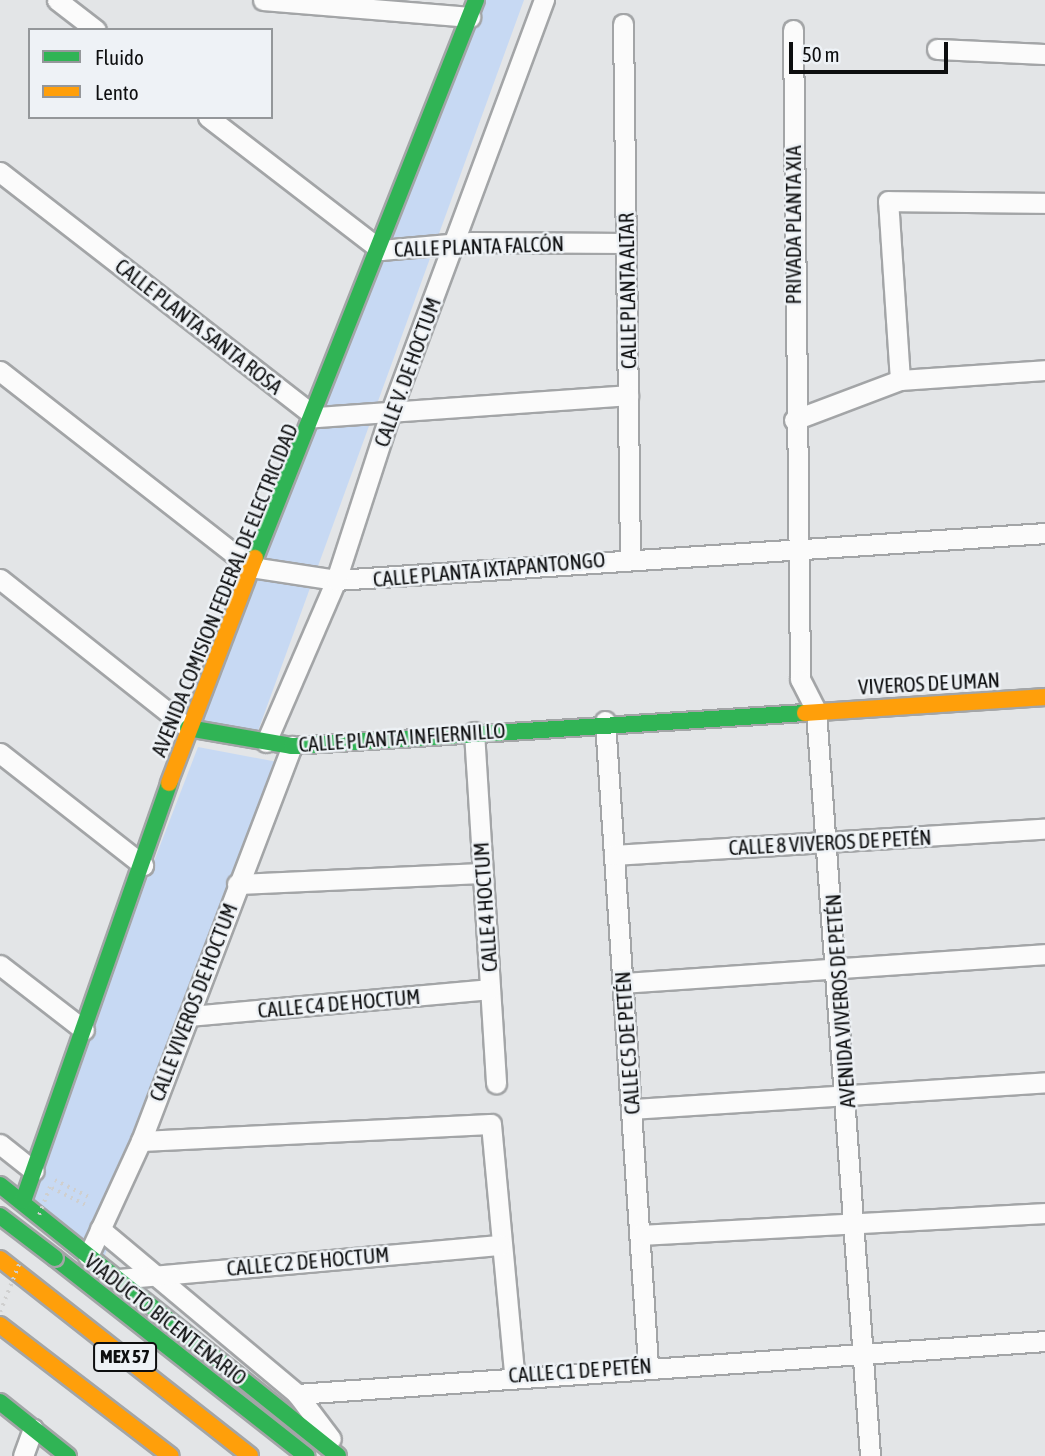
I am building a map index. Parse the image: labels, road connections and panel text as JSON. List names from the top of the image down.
{
  "streets": {
    "main road": [
      "AVENIDA COMISION FEDERAL DE ELECTRICIDAD",
      "VIVEROS DE UMAN",
      "CALLE PLANTA INFIERNILLO",
      "VIADUCTO BICENTENARIO",
      "MEX 57"
    ],
    "street": [
      "PRIVADA PLANTA XIA",
      "CALLE PLANTA FALCÓN",
      "CALLE PLANTA ALTAR",
      "CALLE PLANTA SANTA ROSA",
      "CALLE V. DE HOCTUM",
      "CALLE PLANTA IXTAPANTONGO",
      "CALLE 8 VIVEROS DE PETÉN",
      "CALLE 4 HOCTUM",
      "AVENIDA VIVEROS DE PETÉN",
      "CALLE VIVEROS DE HOCTUM",
      "CALLE C4 DE HOCTUM",
      "CALLE C5 DE PETÉN",
      "CALLE C2 DE HOCTUM",
      "CALLE C1 DE PETÉN"
    ]
  },
  "crossings": [
    ["PRIVADA PLANTA XIA", "CALLE PLANTA IXTAPANTONGO"],
    ["PRIVADA PLANTA XIA", "AVENIDA VIVEROS DE PETÉN"],
    ["CALLE PLANTA FALCÓN", "CALLE PLANTA ALTAR"],
    ["CALLE PLANTA FALCÓN", "CALLE V. DE HOCTUM"],
    ["CALLE PLANTA FALCÓN", "AVENIDA COMISION FEDERAL DE ELECTRICIDAD"],
    ["CALLE PLANTA ALTAR", "CALLE PLANTA IXTAPANTONGO"],
    ["CALLE PLANTA SANTA ROSA", "AVENIDA COMISION FEDERAL DE ELECTRICIDAD"],
    ["CALLE V. DE HOCTUM", "CALLE PLANTA IXTAPANTONGO"],
    ["CALLE V. DE HOCTUM", "CALLE PLANTA INFIERNILLO"],
    ["CALLE PLANTA IXTAPANTONGO", "AVENIDA COMISION FEDERAL DE ELECTRICIDAD"],
    ["CALLE PLANTA IXTAPANTONGO", "AVENIDA VIVEROS DE PETÉN"],
    ["AVENIDA COMISION FEDERAL DE ELECTRICIDAD", "CALLE PLANTA INFIERNILLO"],
    ["VIVEROS DE UMAN", "CALLE PLANTA INFIERNILLO"],
    ["VIVEROS DE UMAN", "AVENIDA VIVEROS DE PETÉN"],
    ["CALLE PLANTA INFIERNILLO", "CALLE 4 HOCTUM"],
    ["CALLE PLANTA INFIERNILLO", "AVENIDA VIVEROS DE PETÉN"],
    ["CALLE PLANTA INFIERNILLO", "CALLE VIVEROS DE HOCTUM"],
    ["CALLE PLANTA INFIERNILLO", "CALLE C5 DE PETÉN"],
    ["CALLE 8 VIVEROS DE PETÉN", "AVENIDA VIVEROS DE PETÉN"],
    ["CALLE 8 VIVEROS DE PETÉN", "CALLE C5 DE PETÉN"],
    ["CALLE 4 HOCTUM", "CALLE C4 DE HOCTUM"],
    ["AVENIDA VIVEROS DE PETÉN", "CALLE C1 DE PETÉN"],
    ["CALLE VIVEROS DE HOCTUM", "CALLE C4 DE HOCTUM"],
    ["CALLE C5 DE PETÉN", "CALLE C1 DE PETÉN"]
  ],
  "legend": ["Fluido", "Lento"],
  "scale_bar": "50 m"
}
